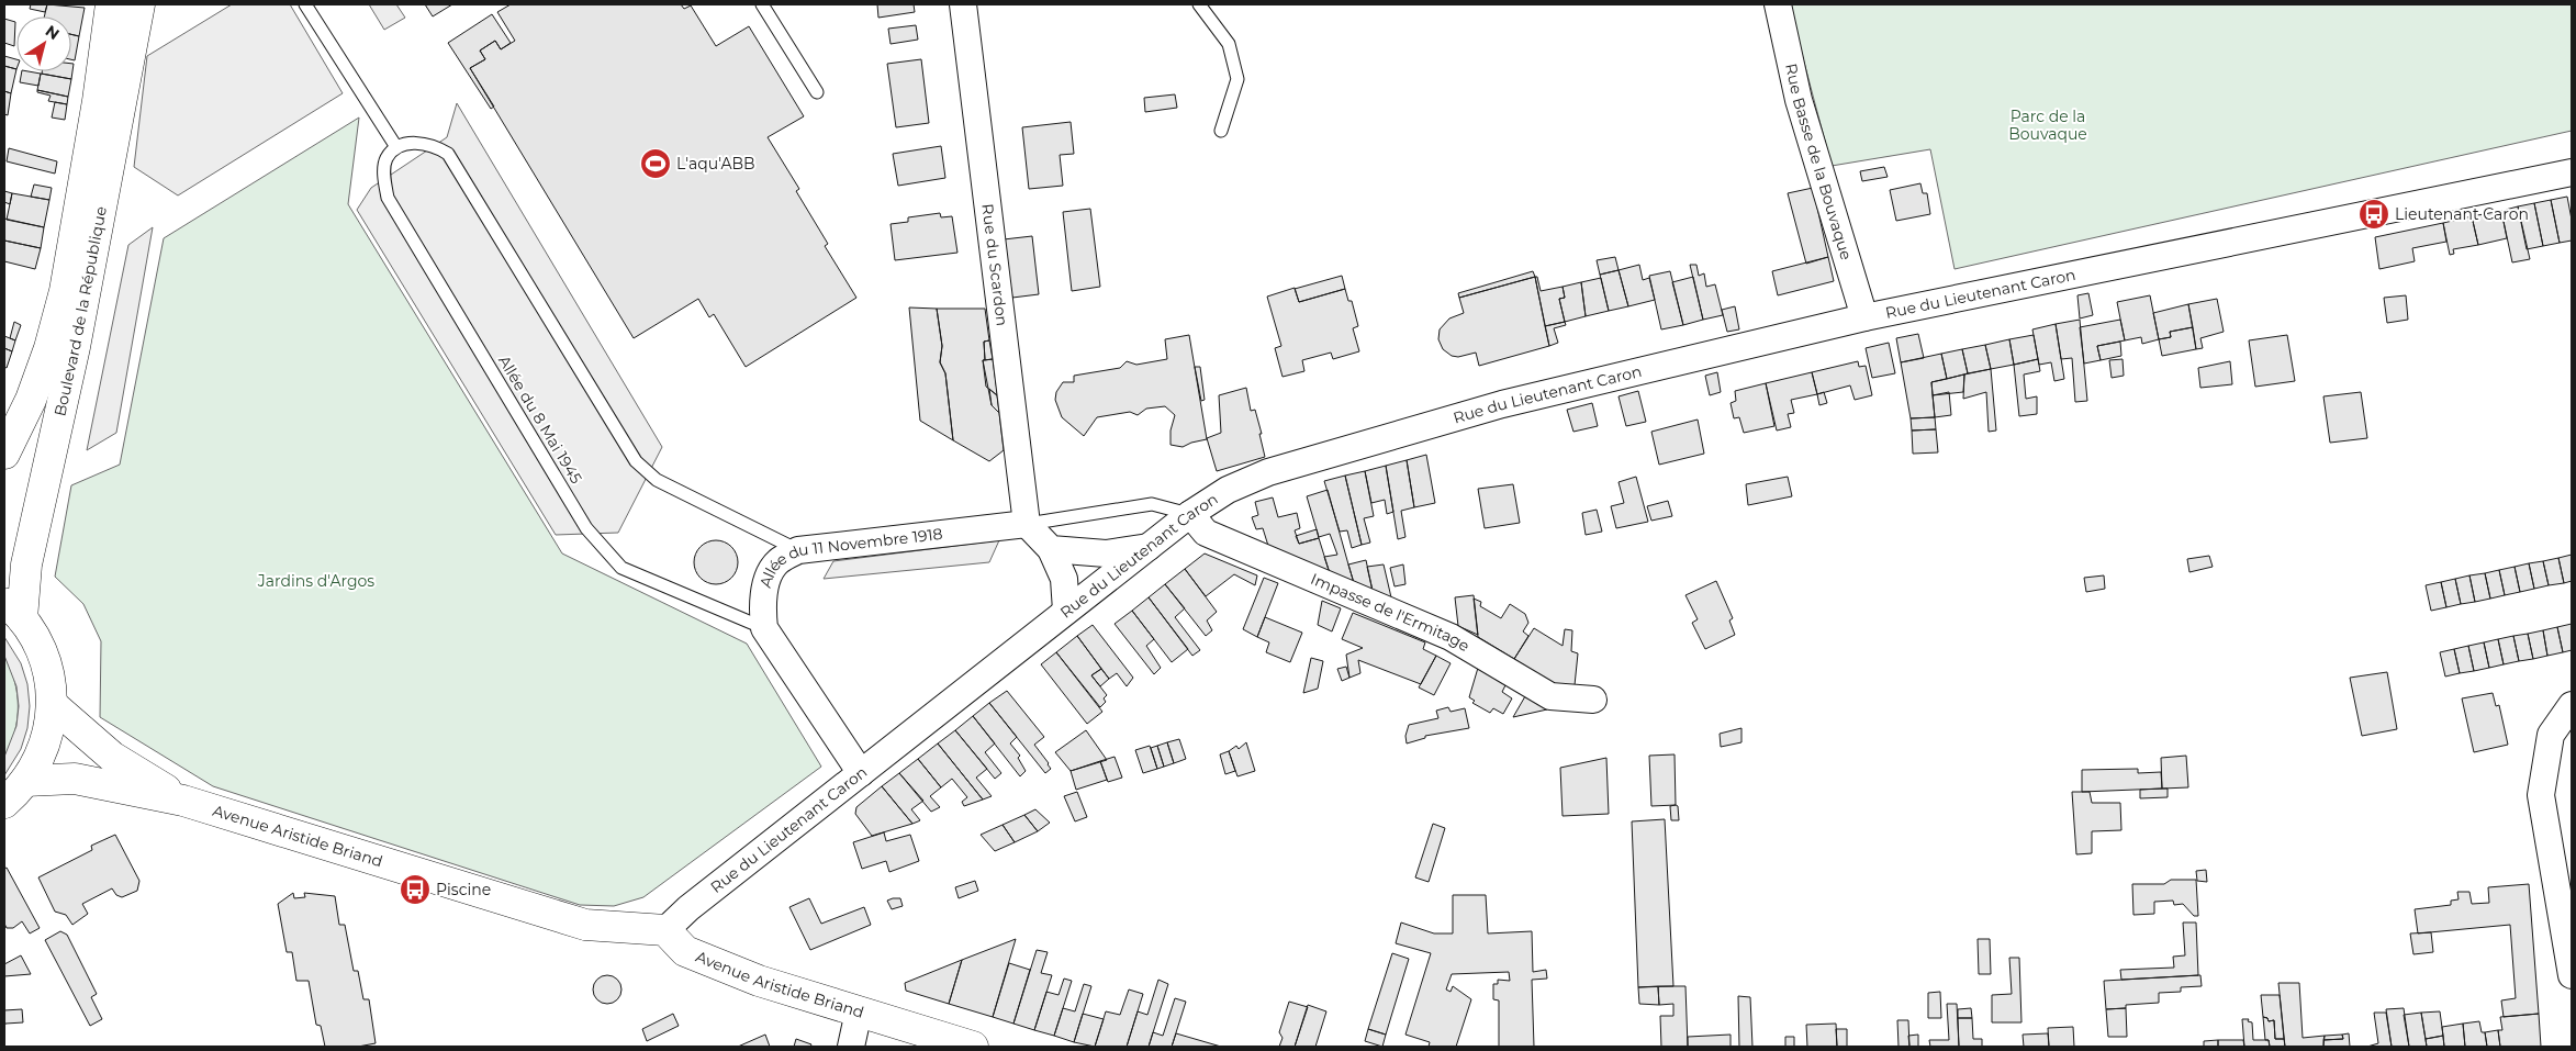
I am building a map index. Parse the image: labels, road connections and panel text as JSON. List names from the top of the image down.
{
  "streets": {
    "main road": ["Boulevard de la République", "Avenue Aristide Briand"],
    "street": [
      "Rue Basse de la Bouvaque",
      "Rue du Scardon",
      "Rue du Lieutenant Caron",
      "Allée du 11 Novembre 1918",
      "Impasse de l'Ermitage"
    ],
    "lane": ["Allée du 8 Mai 1945"]
  },
  "crossings": [
    ["Rue Basse de la Bouvaque", "Rue du Lieutenant Caron"],
    ["Rue du Scardon", "Allée du 11 Novembre 1918"],
    ["Rue du Lieutenant Caron", "Impasse de l'Ermitage"],
    ["Rue du Lieutenant Caron", "Avenue Aristide Briand"],
    ["Allée du 8 Mai 1945", "Allée du 11 Novembre 1918"]
  ],
  "parks": ["Parc de la Bouvaque", "Jardins d'Argos"],
  "places": {
    "sports": ["L'aqu'ABB"],
    "bus stop": ["Lieutenant Caron", "Piscine"]
  },
  "north": "top right"
}
